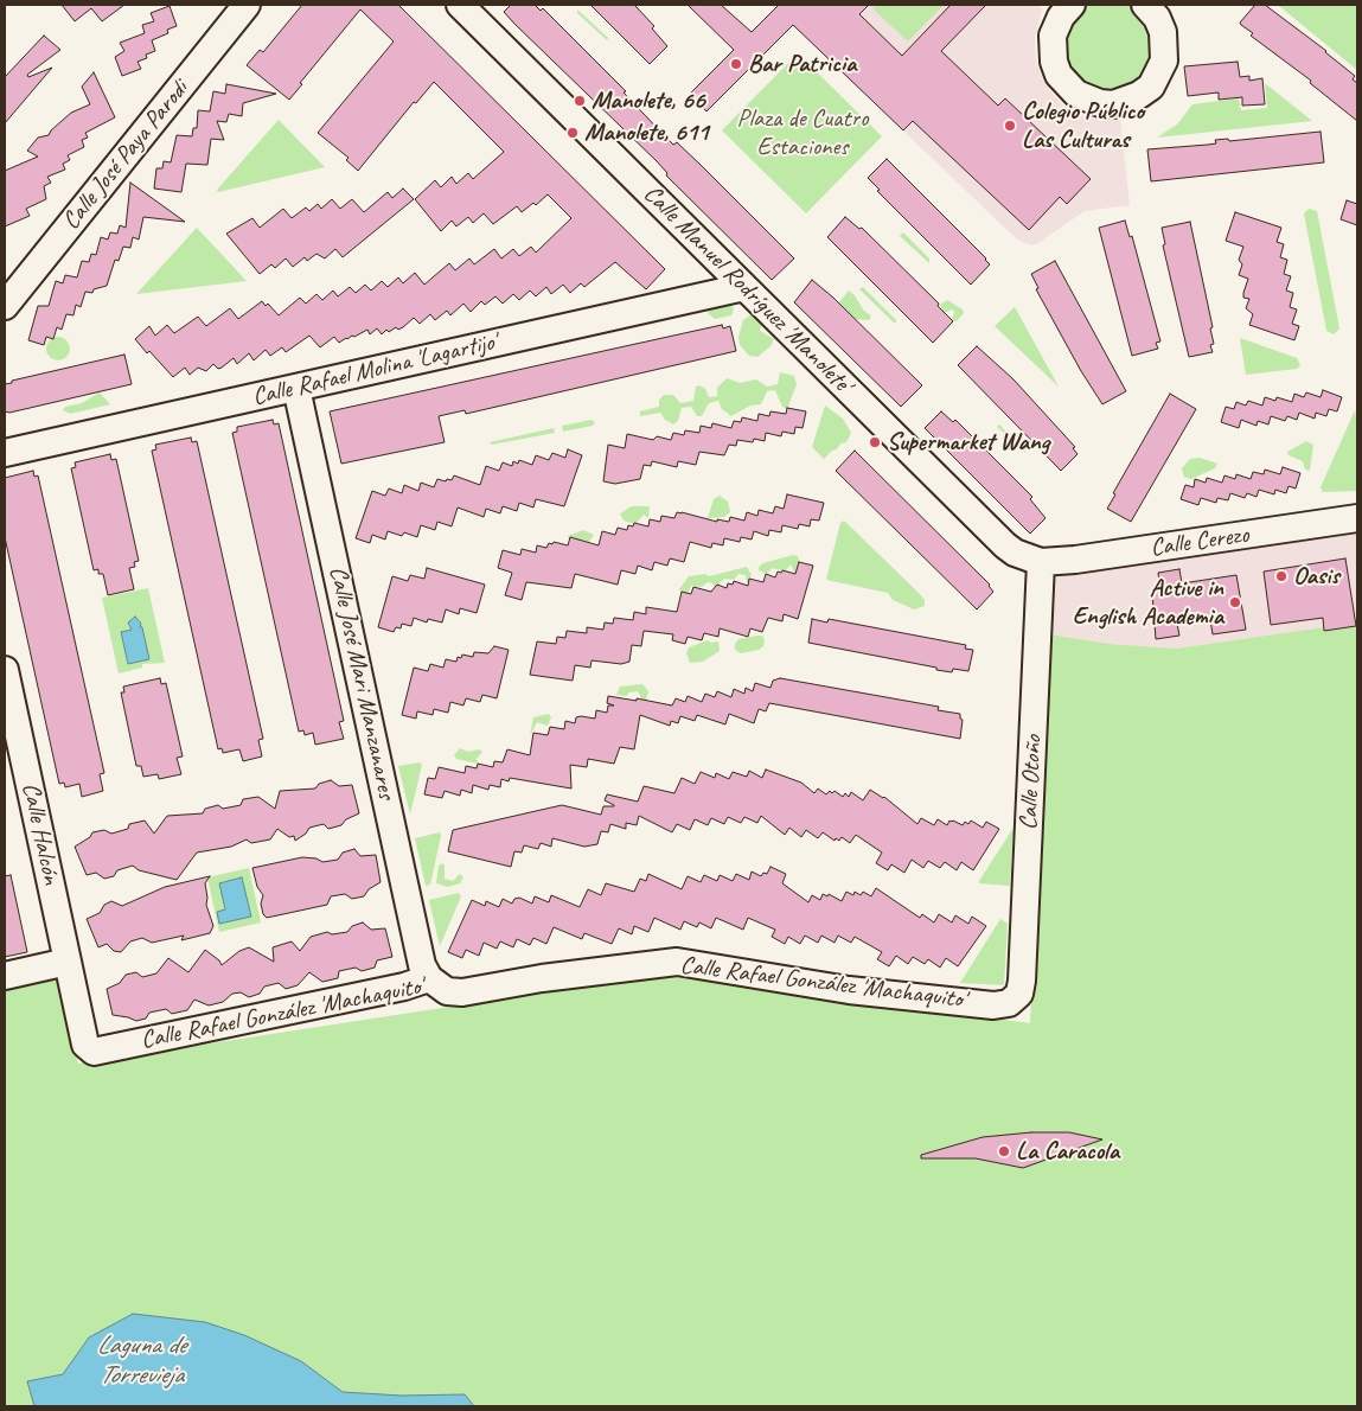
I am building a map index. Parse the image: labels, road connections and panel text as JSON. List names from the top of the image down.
{
  "streets": {
    "street": [
      "Calle José Paya Parodi",
      "Calle Manuel Rodríguez 'Manolete'",
      "Calle Rafael Molina 'Lagartijo'",
      "Calle Cerezo",
      "Calle José Mari Manzanares",
      "Calle Otoño",
      "Calle Halcón",
      "Calle Rafael González 'Machaquito'"
    ]
  },
  "crossings": [
    ["Calle Manuel Rodríguez 'Manolete'", "Calle Rafael Molina 'Lagartijo'"],
    ["Calle Manuel Rodríguez 'Manolete'", "Calle Cerezo"],
    ["Calle Manuel Rodríguez 'Manolete'", "Calle Otoño"],
    ["Calle Rafael Molina 'Lagartijo'", "Calle José Mari Manzanares"],
    ["Calle Cerezo", "Calle Otoño"],
    ["Calle José Mari Manzanares", "Calle Rafael González 'Machaquito'"],
    ["Calle Otoño", "Calle Rafael González 'Machaquito'"],
    ["Calle Halcón", "Calle Rafael González 'Machaquito'"]
  ],
  "water": ["Laguna de Torrevieja"],
  "parks": ["Plaza de Cuatro Estaciones"],
  "places": [
    "Bar Patricia",
    "Manolete, 66",
    "Colegio Público Las Culturas",
    "Manolete, 611",
    "Supermarket Wang",
    "Oasis",
    "Active in English Academia",
    "La Caracola"
  ]
}
